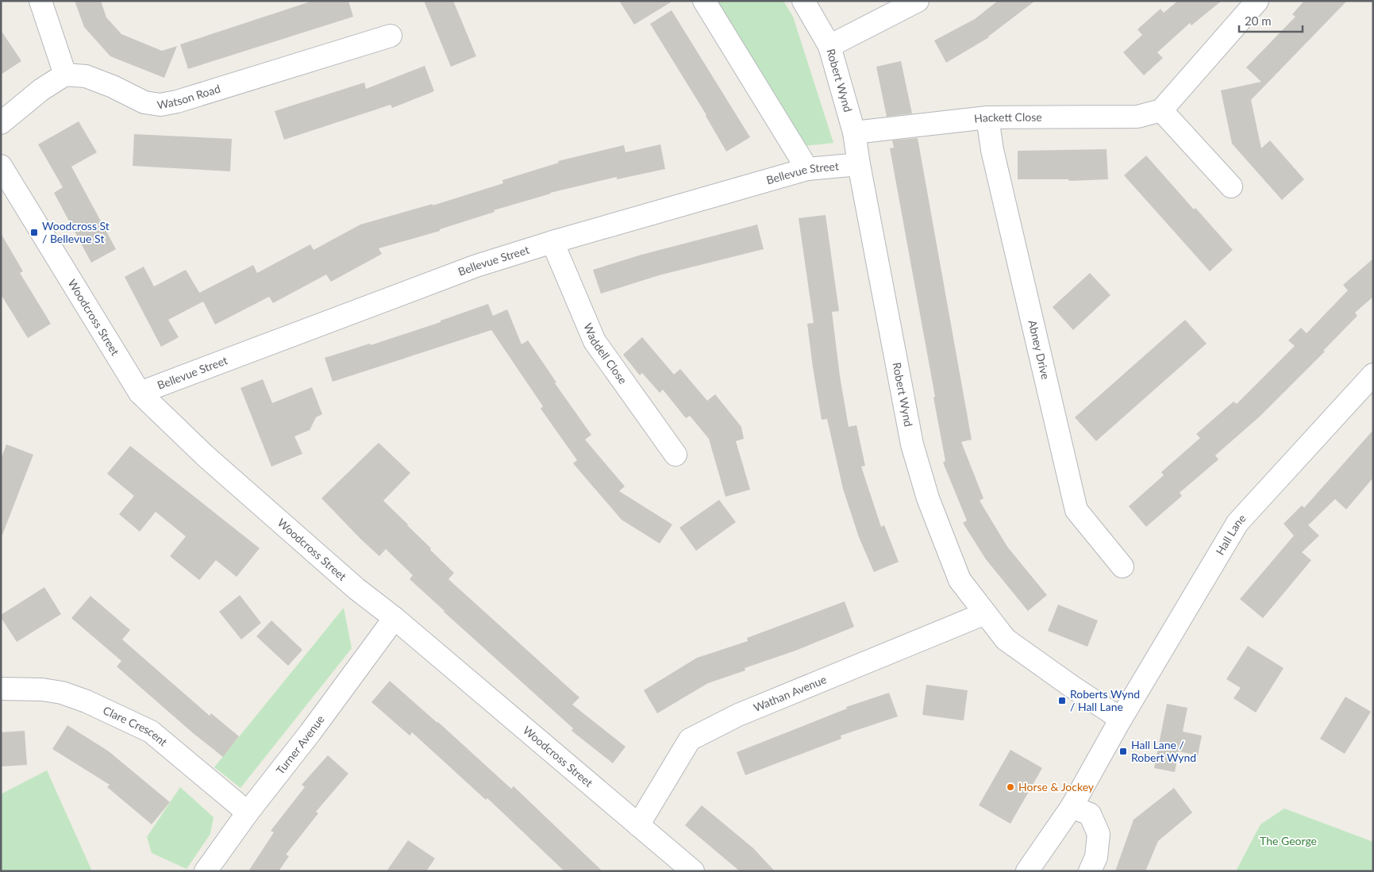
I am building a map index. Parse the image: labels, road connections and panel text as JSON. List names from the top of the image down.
{
  "streets": {
    "street": [
      "Robert Wynd",
      "Watson Road",
      "Hackett Close",
      "Bellevue Street",
      "Woodcross Street",
      "Abney Drive",
      "Waddell Close",
      "Hall Lane",
      "Wathan Avenue",
      "Clare Crescent",
      "Turner Avenue"
    ]
  },
  "crossings": [
    ["Robert Wynd", "Hackett Close"],
    ["Robert Wynd", "Bellevue Street"],
    ["Robert Wynd", "Hall Lane"],
    ["Robert Wynd", "Wathan Avenue"],
    ["Hackett Close", "Abney Drive"],
    ["Bellevue Street", "Woodcross Street"],
    ["Bellevue Street", "Waddell Close"],
    ["Woodcross Street", "Wathan Avenue"],
    ["Woodcross Street", "Turner Avenue"],
    ["Clare Crescent", "Turner Avenue"]
  ],
  "parks": ["The George"],
  "places": {
    "transit": ["Woodcross St / Bellevue St", "Roberts Wynd / Hall Lane", "Hall Lane / Robert Wynd"],
    "other": ["Horse & Jockey"]
  },
  "scale_bar": "20 m"
}
